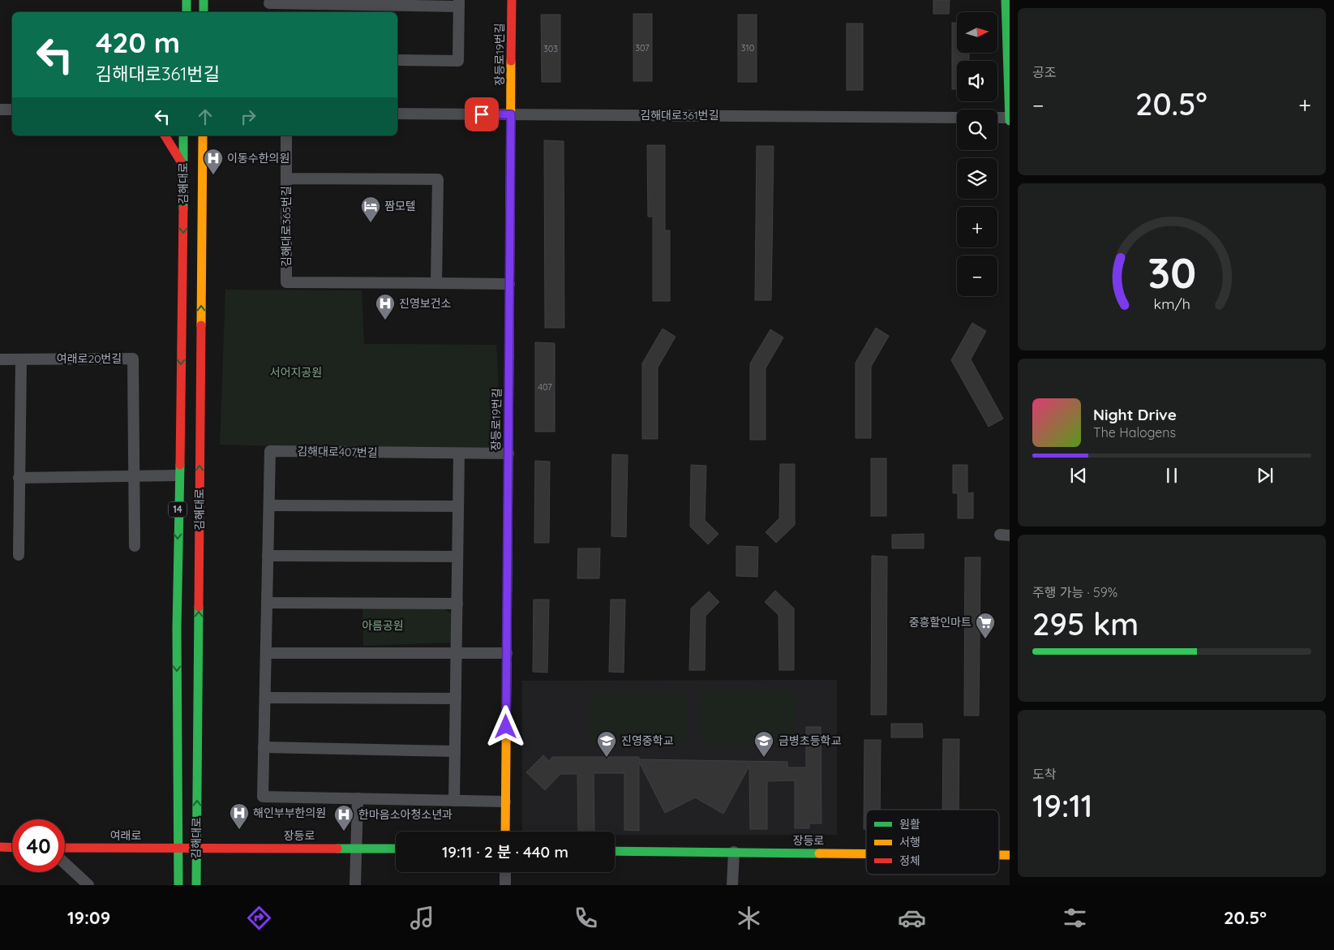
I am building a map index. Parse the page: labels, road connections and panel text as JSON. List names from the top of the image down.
{
  "streets": {
    "main road": [
      "장등로19번길",
      "김해대로",
      "14",
      "여래로",
      "장등로"
    ],
    "street": [
      "김해대로361번길",
      "김해대로365번길",
      "여래로20번길",
      "김해대로407번길"
    ]
  },
  "crossings": [
    ["장등로19번길", "김해대로361번길"],
    ["장등로19번길", "김해대로365번길"],
    ["장등로19번길", "김해대로407번길"],
    ["김해대로", "여래로"],
    ["김해대로", "장등로"],
    ["여래로", "장등로"]
  ],
  "parks": ["서어지공원", "아름공원"],
  "places": {
    "hospital": [
      "이동수한의원",
      "진영보건소",
      "해인부부한의원",
      "한마음소아청소년과"
    ],
    "hotel": ["짬모텔"],
    "supermarket": ["중흥할인마트"],
    "school or university": ["진영중학교", "금병초등학교"]
  },
  "house_numbers": [
    "307",
    "310",
    "303",
    "407"
  ],
  "legend": ["원활", "서행", "정체"],
  "north": "right",
  "page": {
    "tile": [
      "공조",
      ["주행 가능 · 59%", "295 km"],
      ["도착", "19:11"]
    ],
    "map_buttons": ["+", "−"],
    "turn": ["420 m", "김해대로361번길"],
    "heat": ["−", "20.5°", "+"],
    "song": ["Night Drive", "The Halogens"],
    "limit": "40",
    "trip": "19:11 · 2 분 · 440 m",
    "tabs": ["19:09", "20.5°"],
    "gauge": ["30", "km/h"]
  }
}
